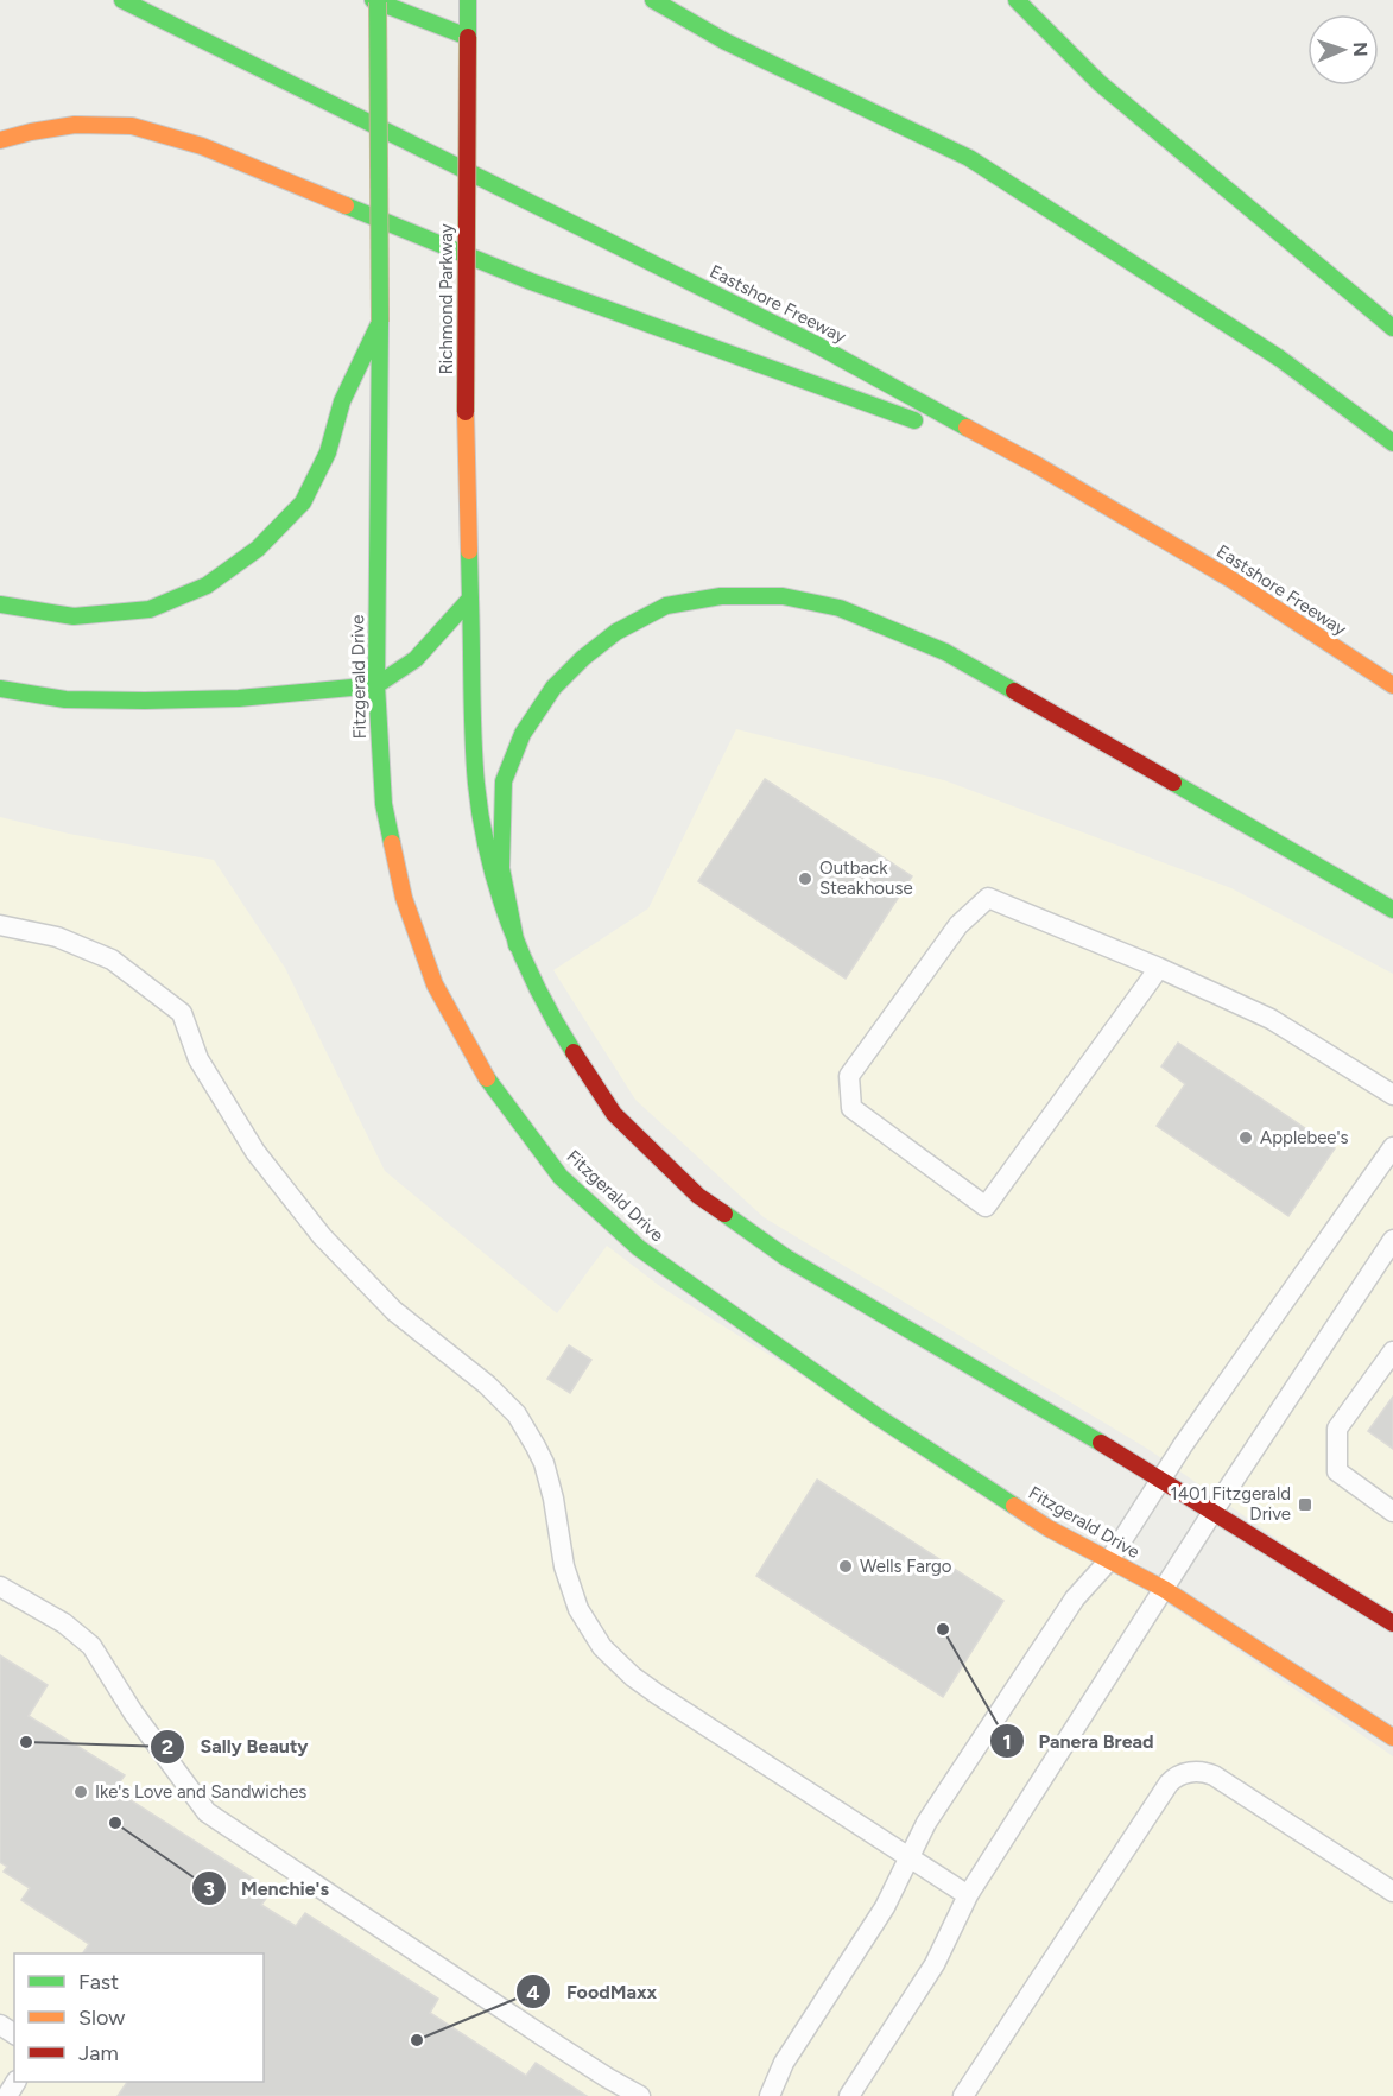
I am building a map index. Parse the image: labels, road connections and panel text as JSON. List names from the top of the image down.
{
  "streets": {
    "main road": ["Richmond Parkway", "Eastshore Freeway", "Fitzgerald Drive"]
  },
  "places": {
    "other": [
      "Outback Steakhouse",
      "Applebee's",
      "Wells Fargo",
      "Panera Bread",
      "Sally Beauty",
      "Ike's Love and Sandwiches",
      "Menchie's",
      "FoodMaxx"
    ],
    "transit": ["1401 Fitzgerald Drive"]
  },
  "legend": ["Fast", "Slow", "Jam"],
  "north": "right"
}
